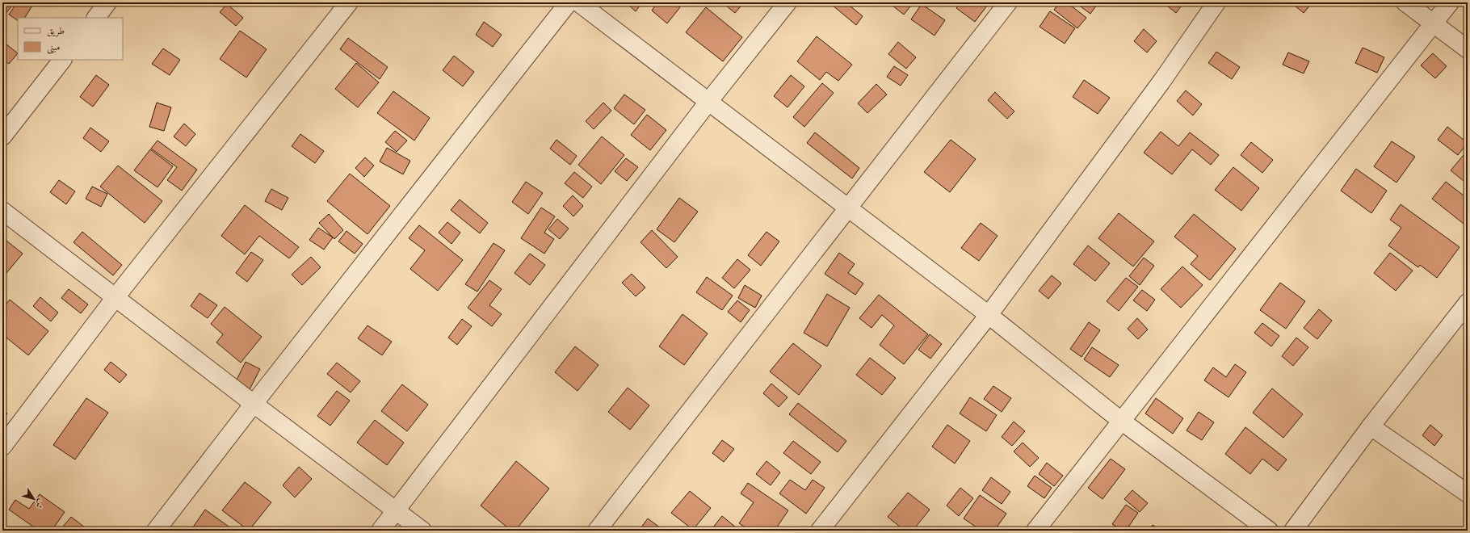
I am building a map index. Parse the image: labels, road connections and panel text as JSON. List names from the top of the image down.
{
  "legend": ["طريق", "مبنى"],
  "north": "bottom right"
}
